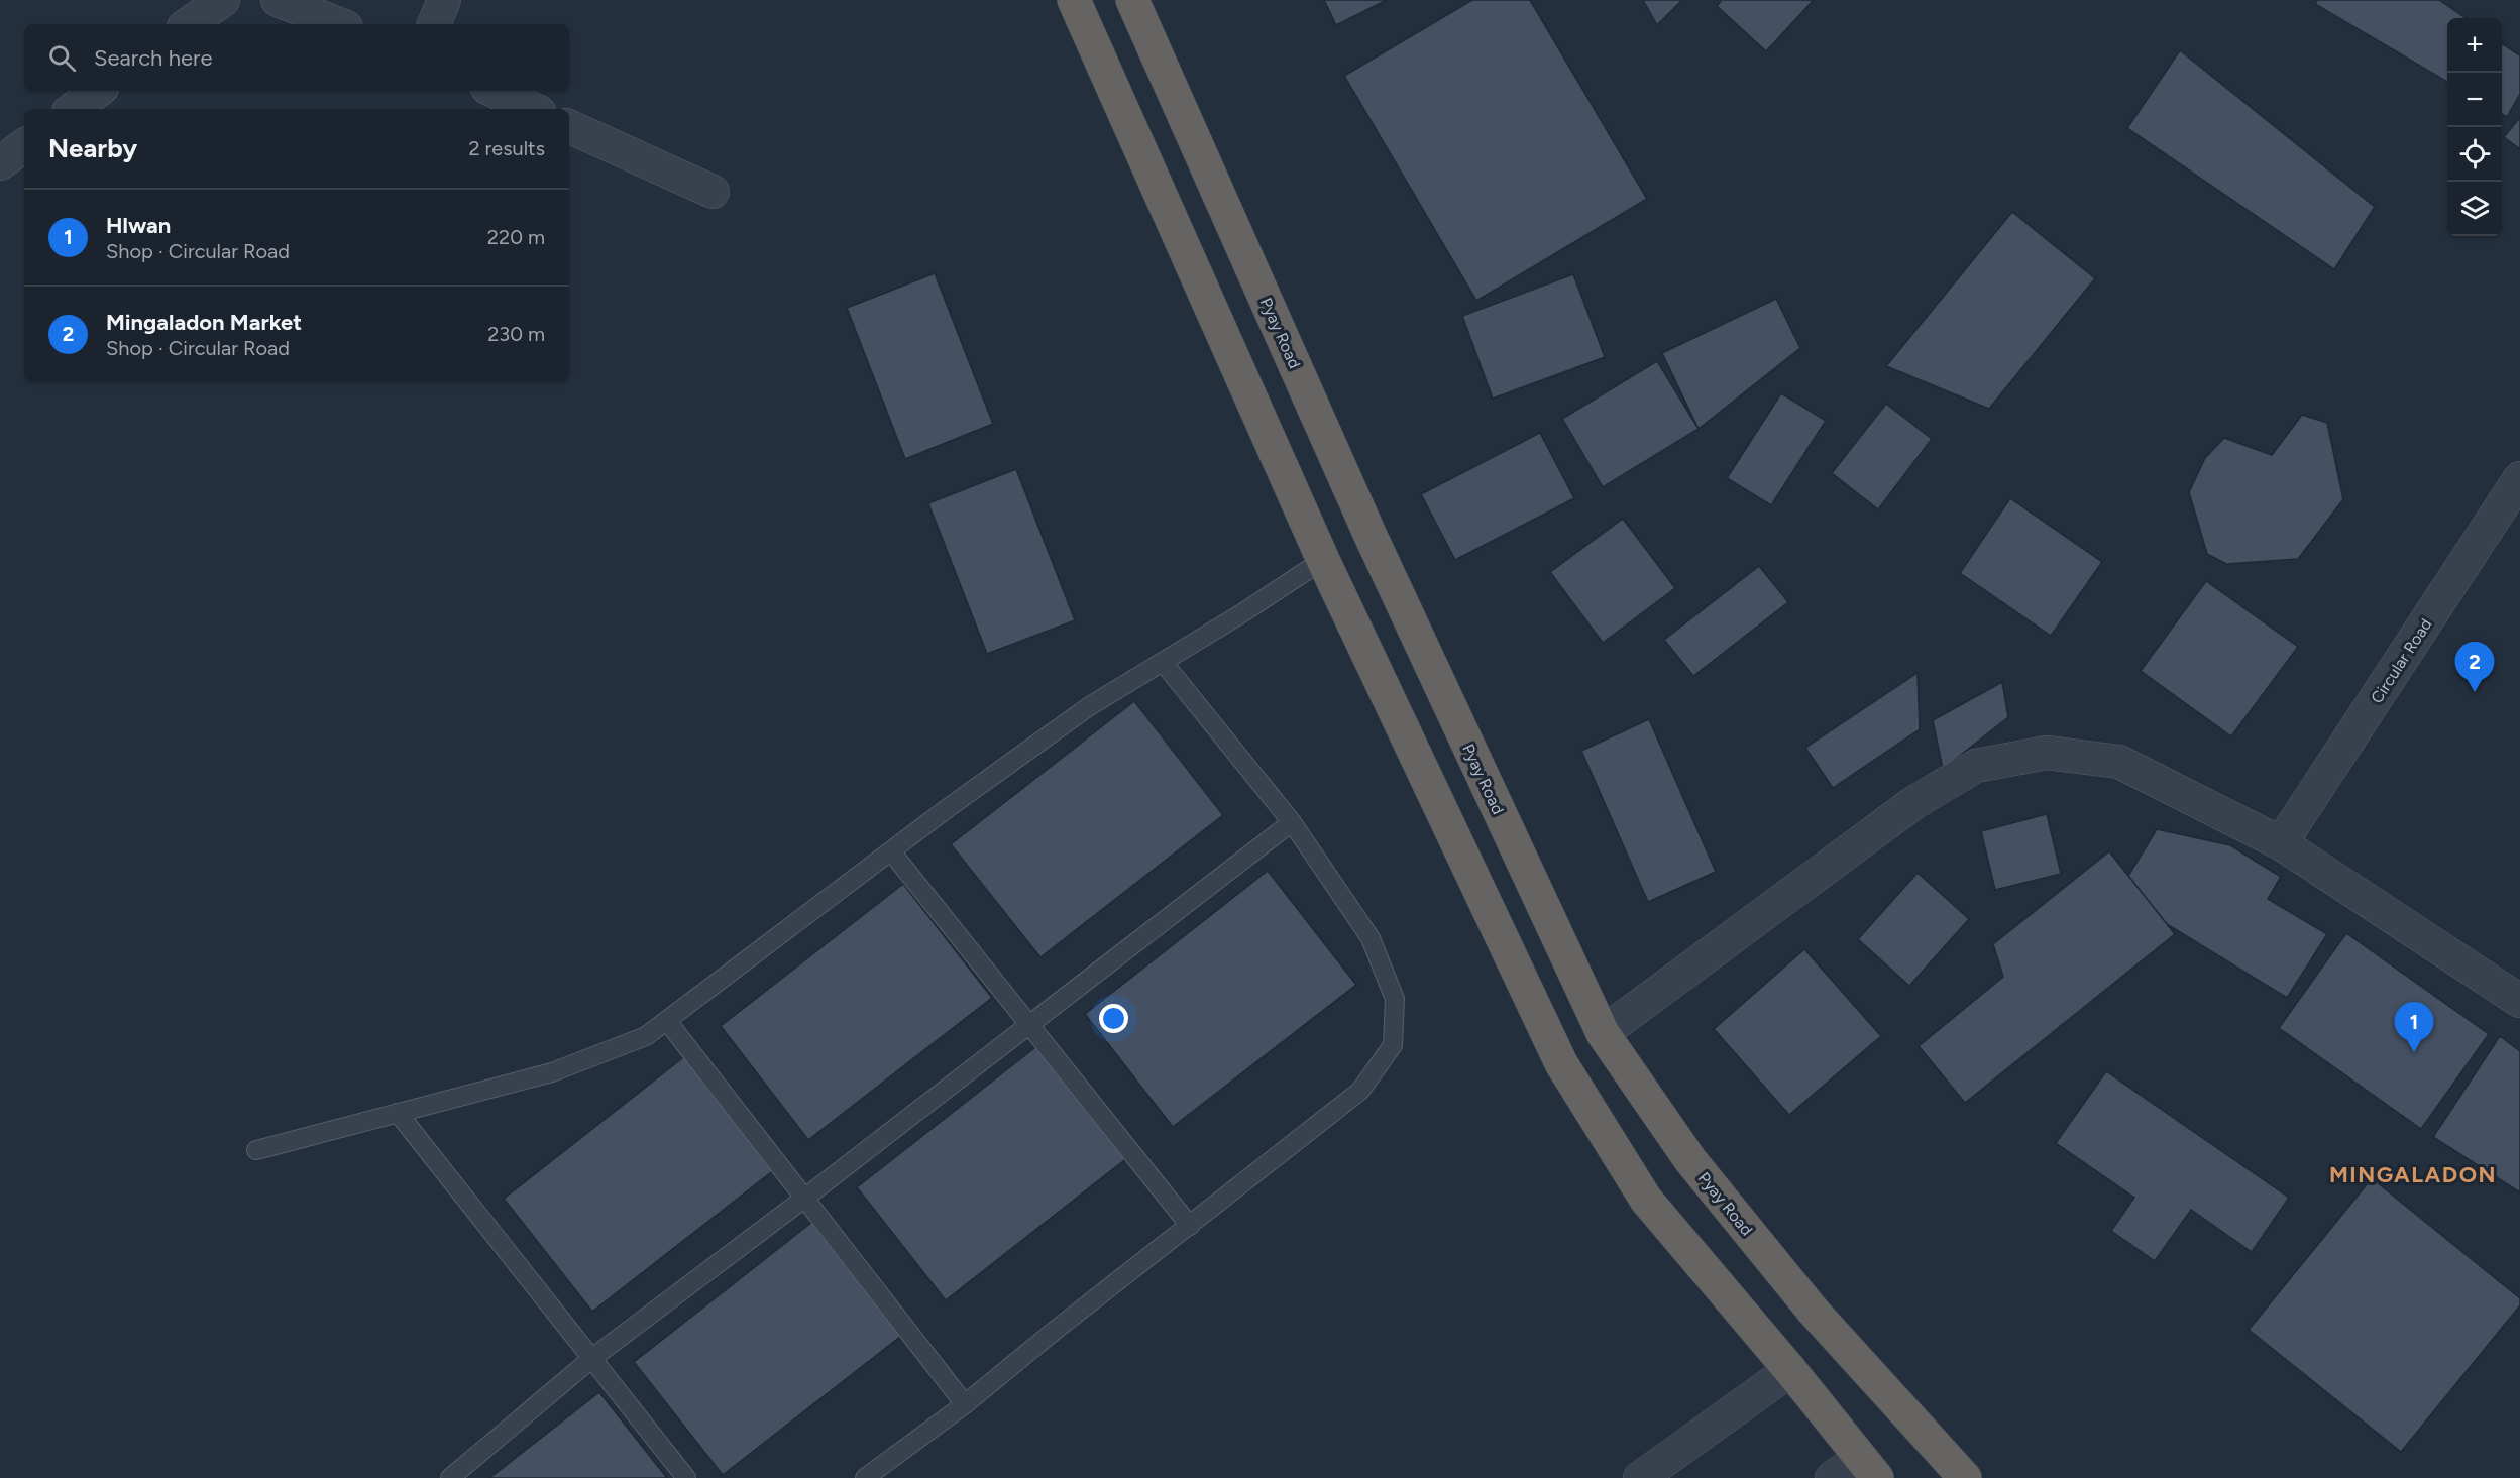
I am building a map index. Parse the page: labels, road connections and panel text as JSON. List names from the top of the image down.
{
  "streets": {
    "highway": ["Pyay Road"],
    "street": ["Circular Road"]
  },
  "districts": ["MINGALADON"],
  "page": {
    "map_buttons": ["+", "−"],
    "search": "Search here",
    "heading": ["Nearby", "2 results"],
    "list": [
      {
        "mark": "1",
        "name": "Hlwan",
        "note": "Shop · Circular Road",
        "value": "220 m"
      },
      {
        "mark": "2",
        "name": "Mingaladon Market",
        "note": "Shop · Circular Road",
        "value": "230 m"
      }
    ],
    "pins": ["2", "1"]
  }
}
